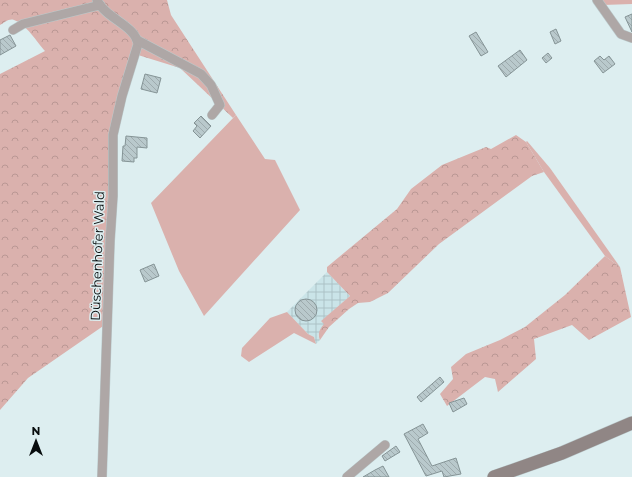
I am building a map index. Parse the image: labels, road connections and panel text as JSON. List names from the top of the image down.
{
  "streets": {
    "street": ["Düschenhofer Wald"]
  },
  "north": "top"
}
